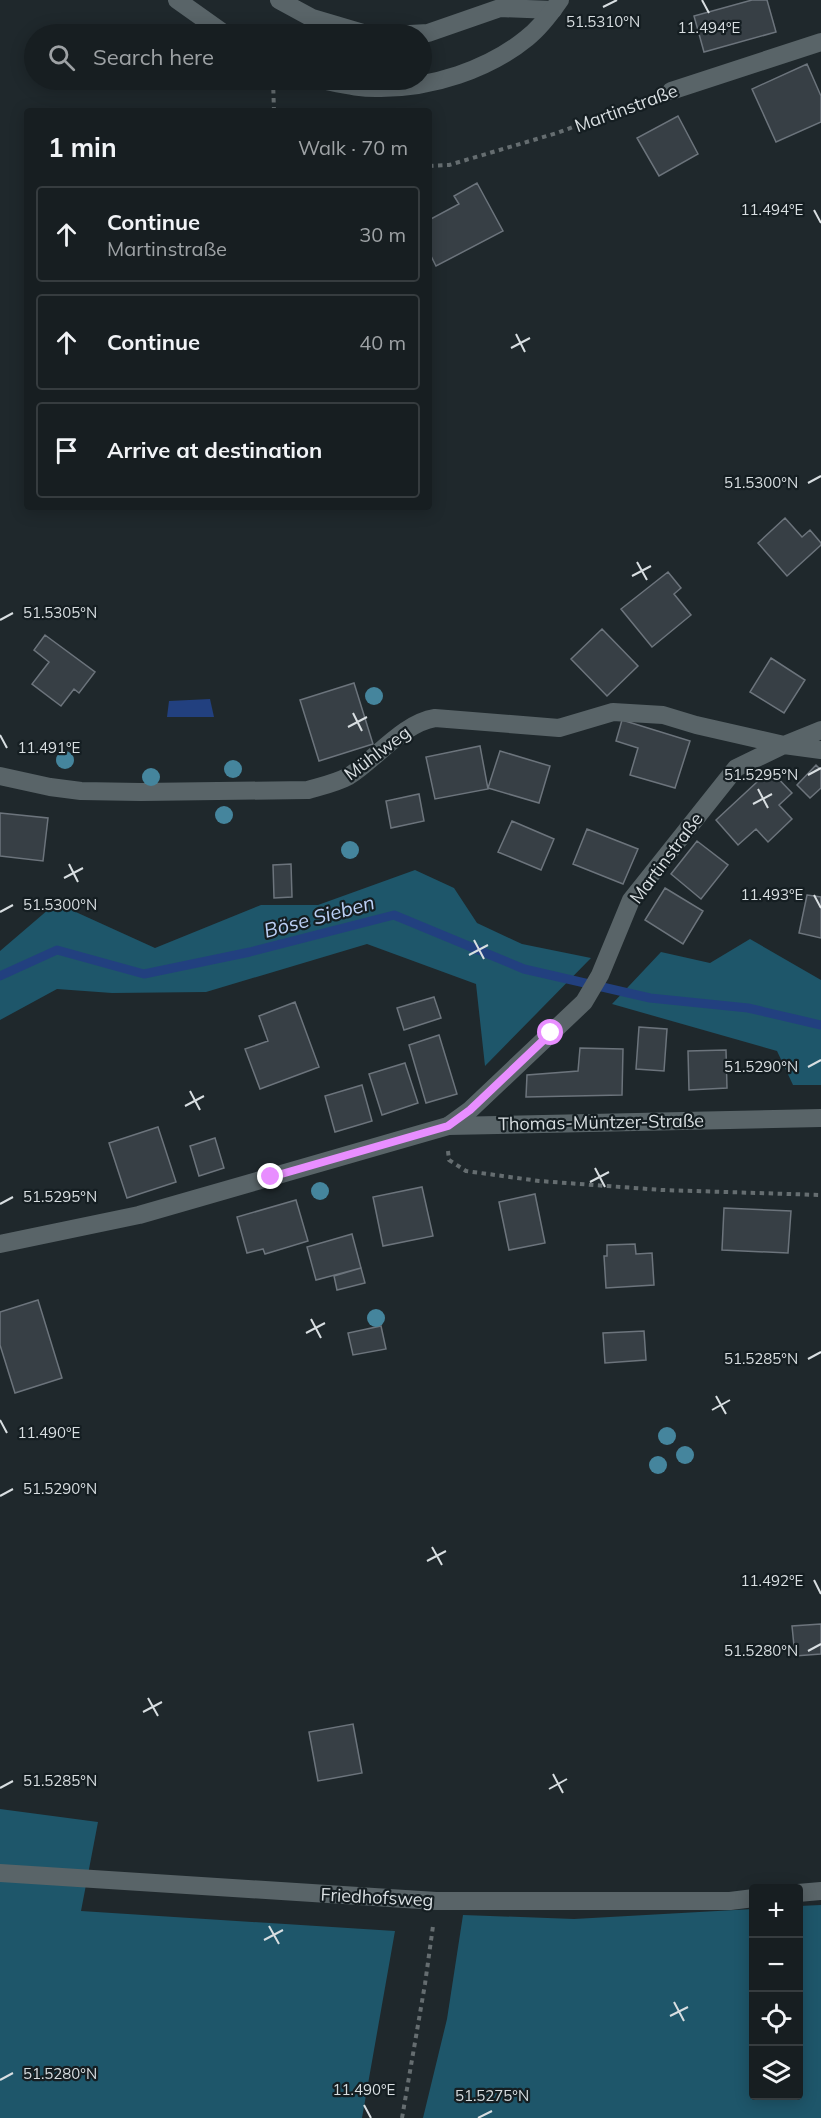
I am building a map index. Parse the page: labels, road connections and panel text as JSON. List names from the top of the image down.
{
  "streets": {
    "street": [
      "Martinstraße",
      "Mühlweg",
      "Thomas-Müntzer-Straße",
      "Friedhofsweg"
    ]
  },
  "crossings": [
    ["Martinstraße", "Mühlweg"],
    ["Martinstraße", "Thomas-Müntzer-Straße"]
  ],
  "water": ["Böse Sieben"],
  "page": {
    "search": "Search here",
    "heading": ["1 min", "Walk · 70 m"],
    "list": [
      ["Continue", "Martinstraße", "30 m"],
      ["Continue", "40 m"],
      "Arrive at destination"
    ],
    "map_buttons": ["+", "−"]
  },
  "coordinates": [
    "51.5310°N",
    "11.494°E",
    "51.5300°N",
    "51.5305°N",
    "11.491°E",
    "51.5295°N",
    "11.493°E",
    "51.5290°N",
    "51.5285°N",
    "11.490°E",
    "11.492°E",
    "51.5280°N",
    "51.5275°N"
  ]
}
